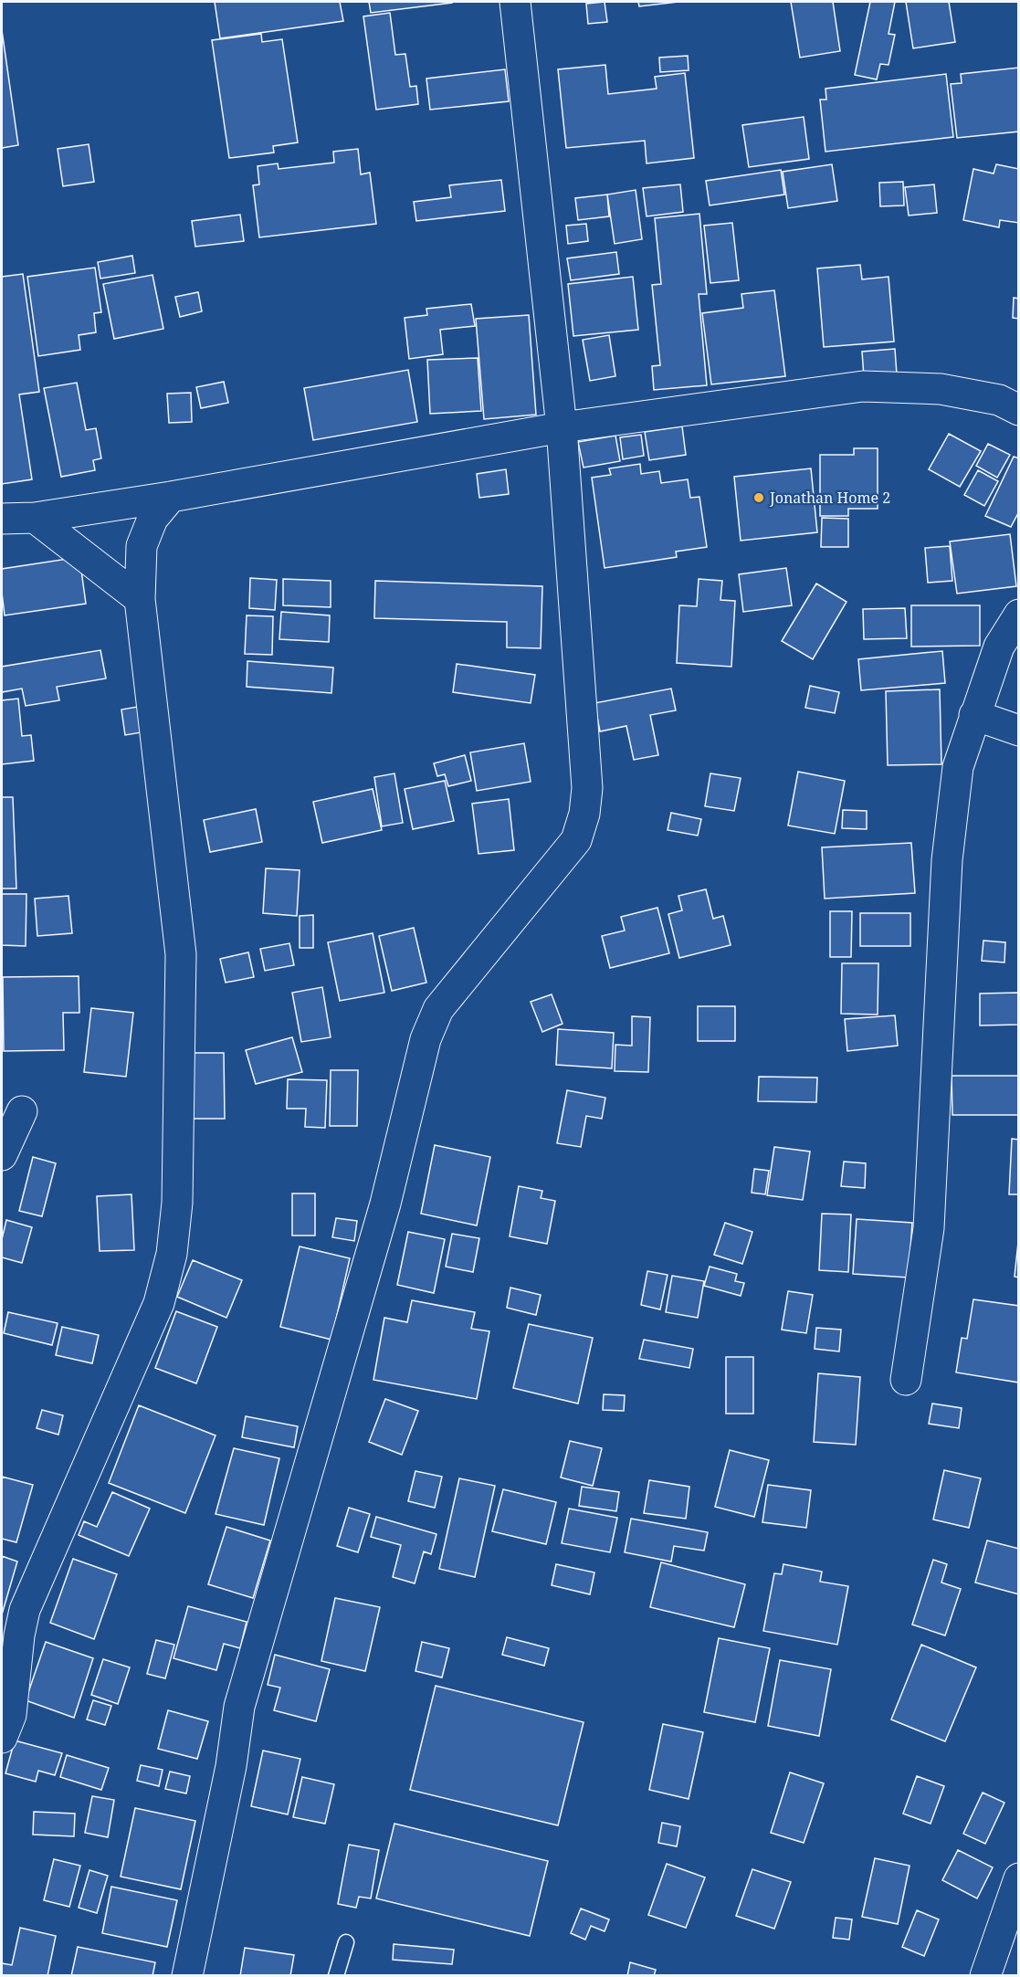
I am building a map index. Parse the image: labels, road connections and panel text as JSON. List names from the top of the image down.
{
  "places": ["Jonathan Home 2"]
}
